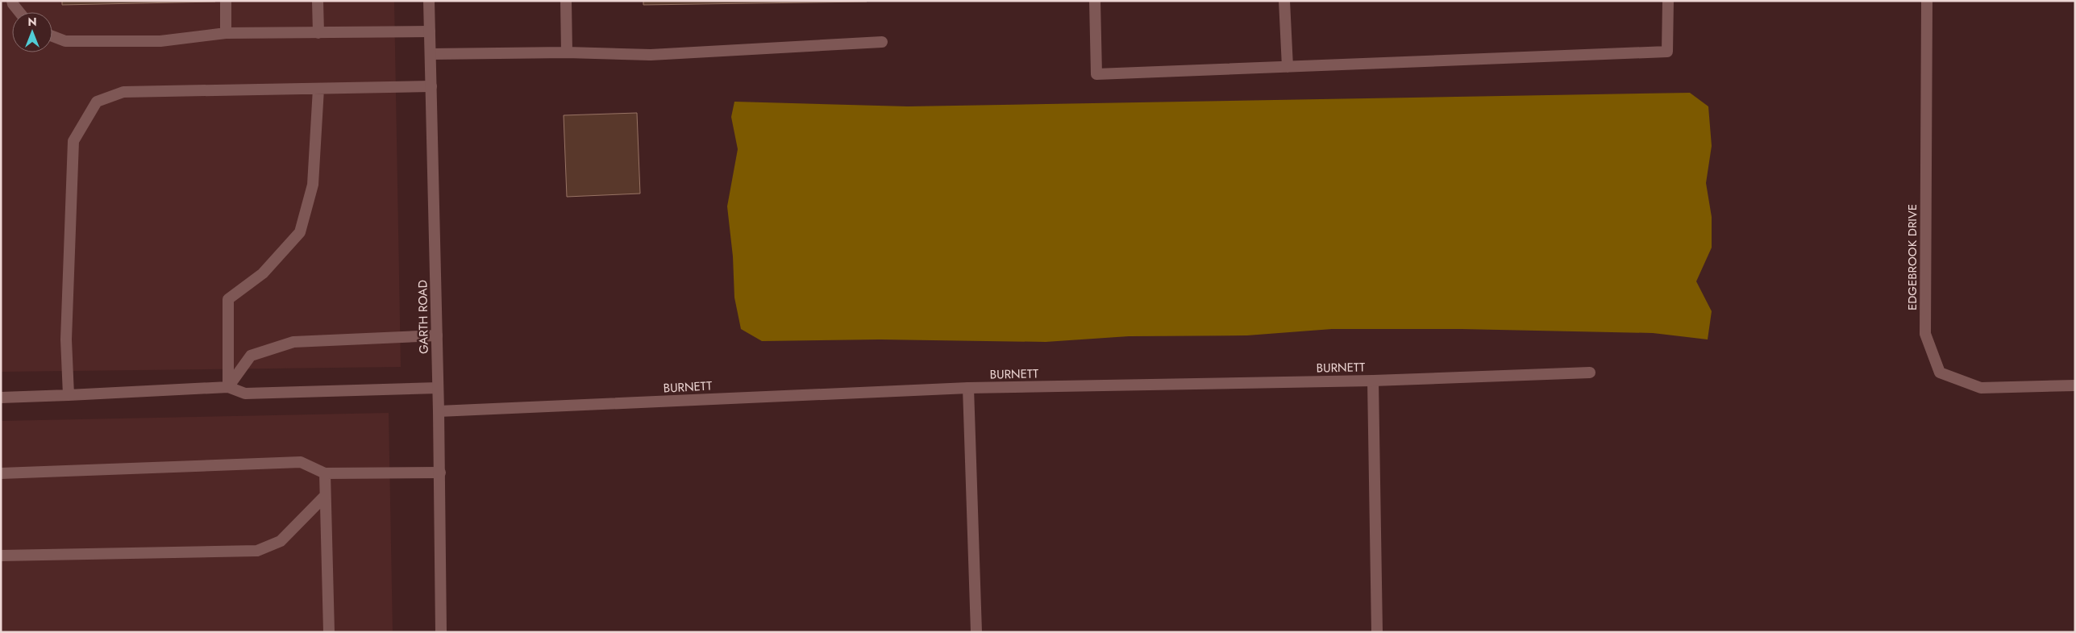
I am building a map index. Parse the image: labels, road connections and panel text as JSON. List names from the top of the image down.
{
  "streets": {
    "street": ["EDGEBROOK DRIVE", "GARTH ROAD", "BURNETT"]
  },
  "crossings": [
    ["GARTH ROAD", "BURNETT"]
  ],
  "north": "top"
}
